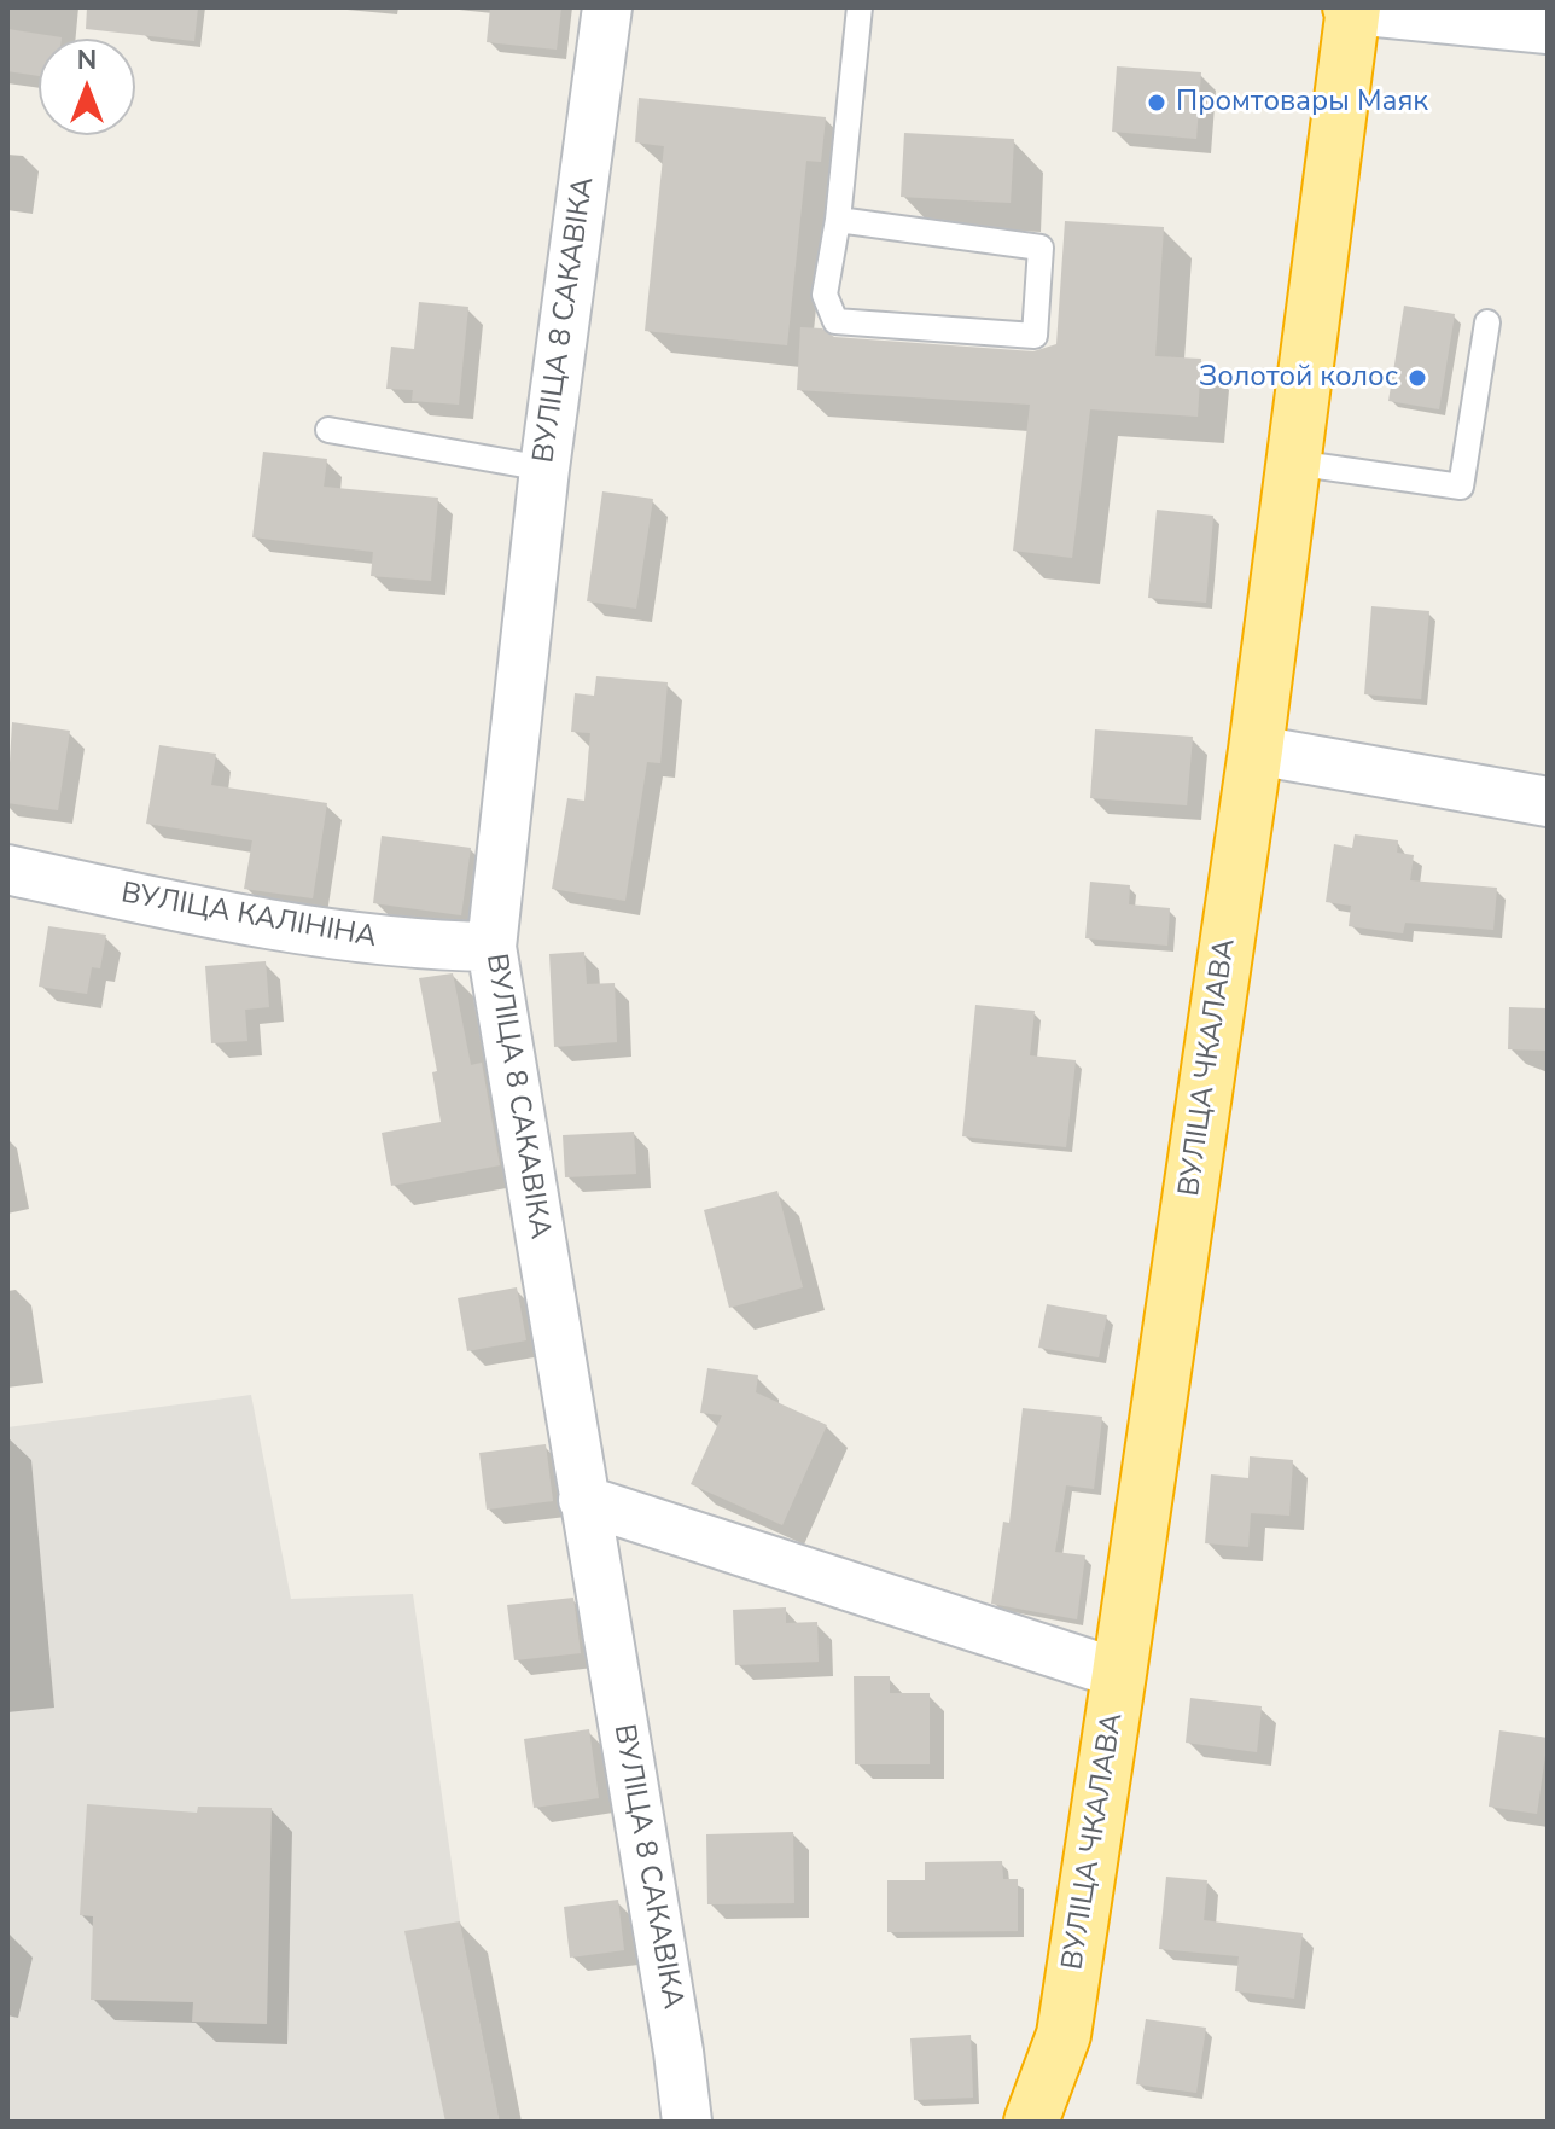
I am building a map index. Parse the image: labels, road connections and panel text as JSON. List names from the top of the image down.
{
  "streets": {
    "highway": ["ВУЛІЦА ЧКАЛАВА"],
    "street": ["ВУЛІЦА 8 САКАВІКА", "ВУЛІЦА КАЛІНІНА"]
  },
  "crossings": [
    ["ВУЛІЦА 8 САКАВІКА", "ВУЛІЦА КАЛІНІНА"]
  ],
  "places": ["Промтовары Маяк", "Золотой колос"],
  "north": "top"
}
